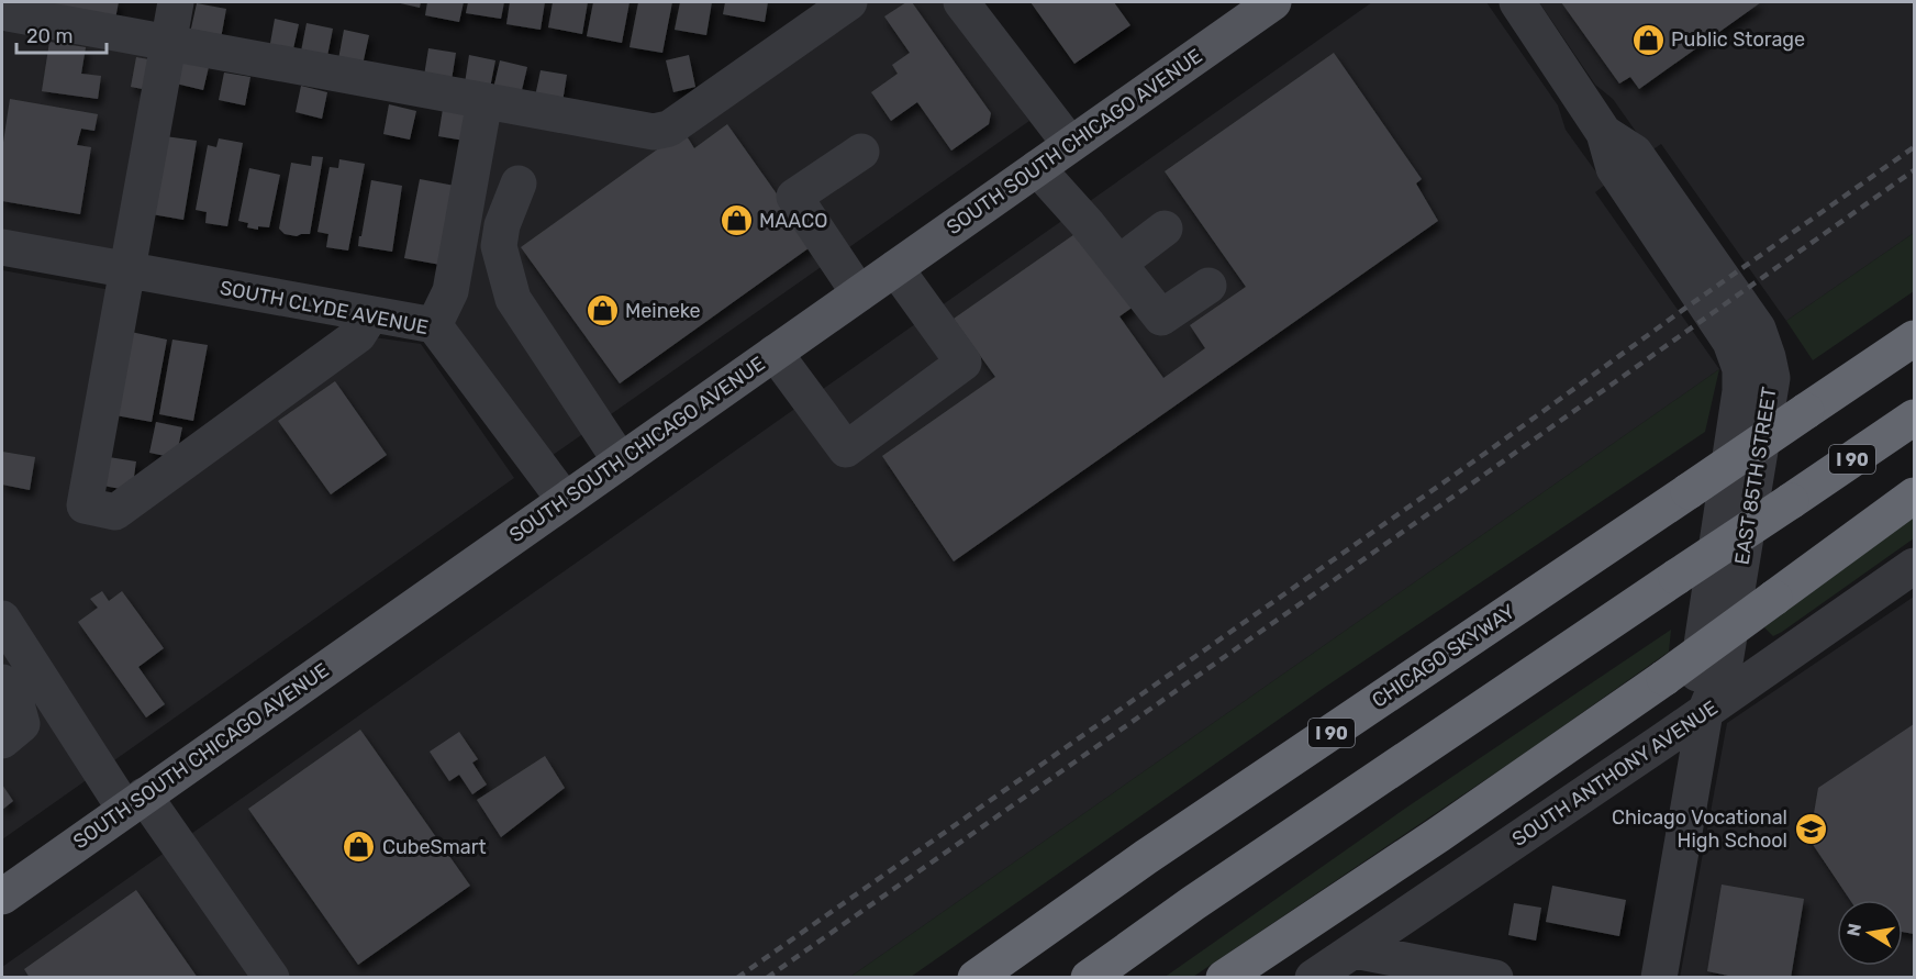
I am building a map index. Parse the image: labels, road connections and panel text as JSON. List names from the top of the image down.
{
  "streets": {
    "highway": ["I 90", "CHICAGO SKYWAY"],
    "main road": ["SOUTH SOUTH CHICAGO AVENUE"],
    "street": ["SOUTH CLYDE AVENUE", "EAST 85TH STREET", "SOUTH ANTHONY AVENUE"]
  },
  "crossings": [
    ["SOUTH SOUTH CHICAGO AVENUE", "SOUTH CLYDE AVENUE"],
    ["EAST 85TH STREET", "SOUTH ANTHONY AVENUE"]
  ],
  "places": {
    "shop": [
      "Public Storage",
      "MAACO",
      "Meineke",
      "CubeSmart"
    ],
    "school or university": ["Chicago Vocational High School"]
  },
  "scale_bar": "20 m",
  "north": "left"
}
